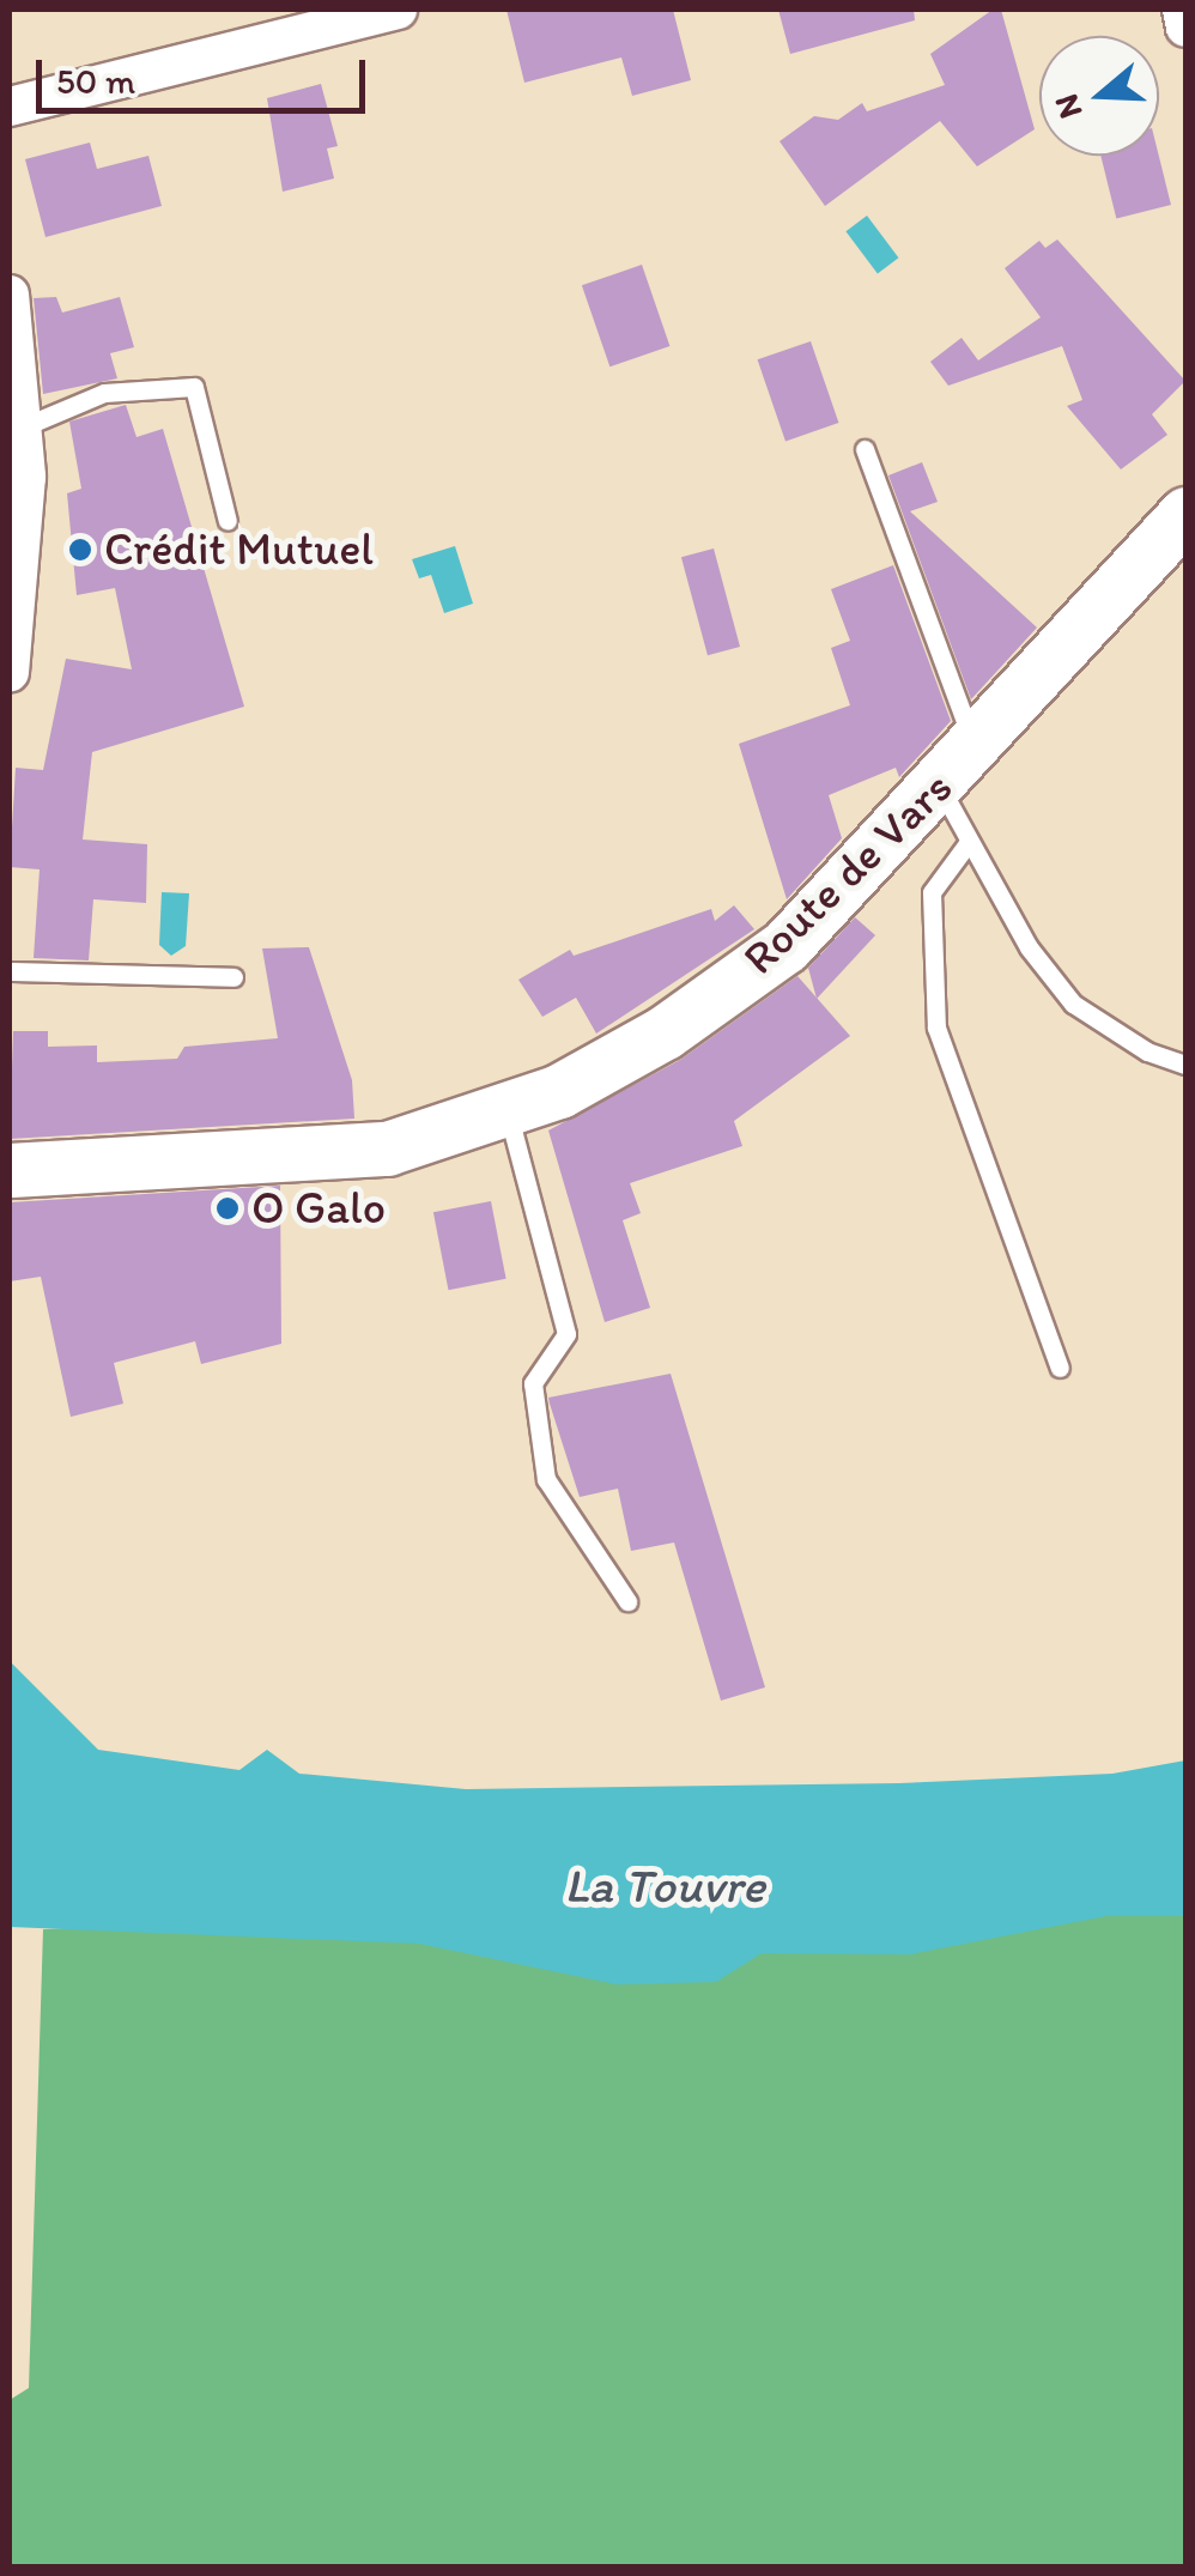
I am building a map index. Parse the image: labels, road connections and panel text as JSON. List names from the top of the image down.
{
  "streets": {
    "main road": ["Route de Vars"]
  },
  "water": ["La Touvre"],
  "places": ["Crédit Mutuel", "O Galo"],
  "scale_bar": "50 m",
  "north": "left"
}
